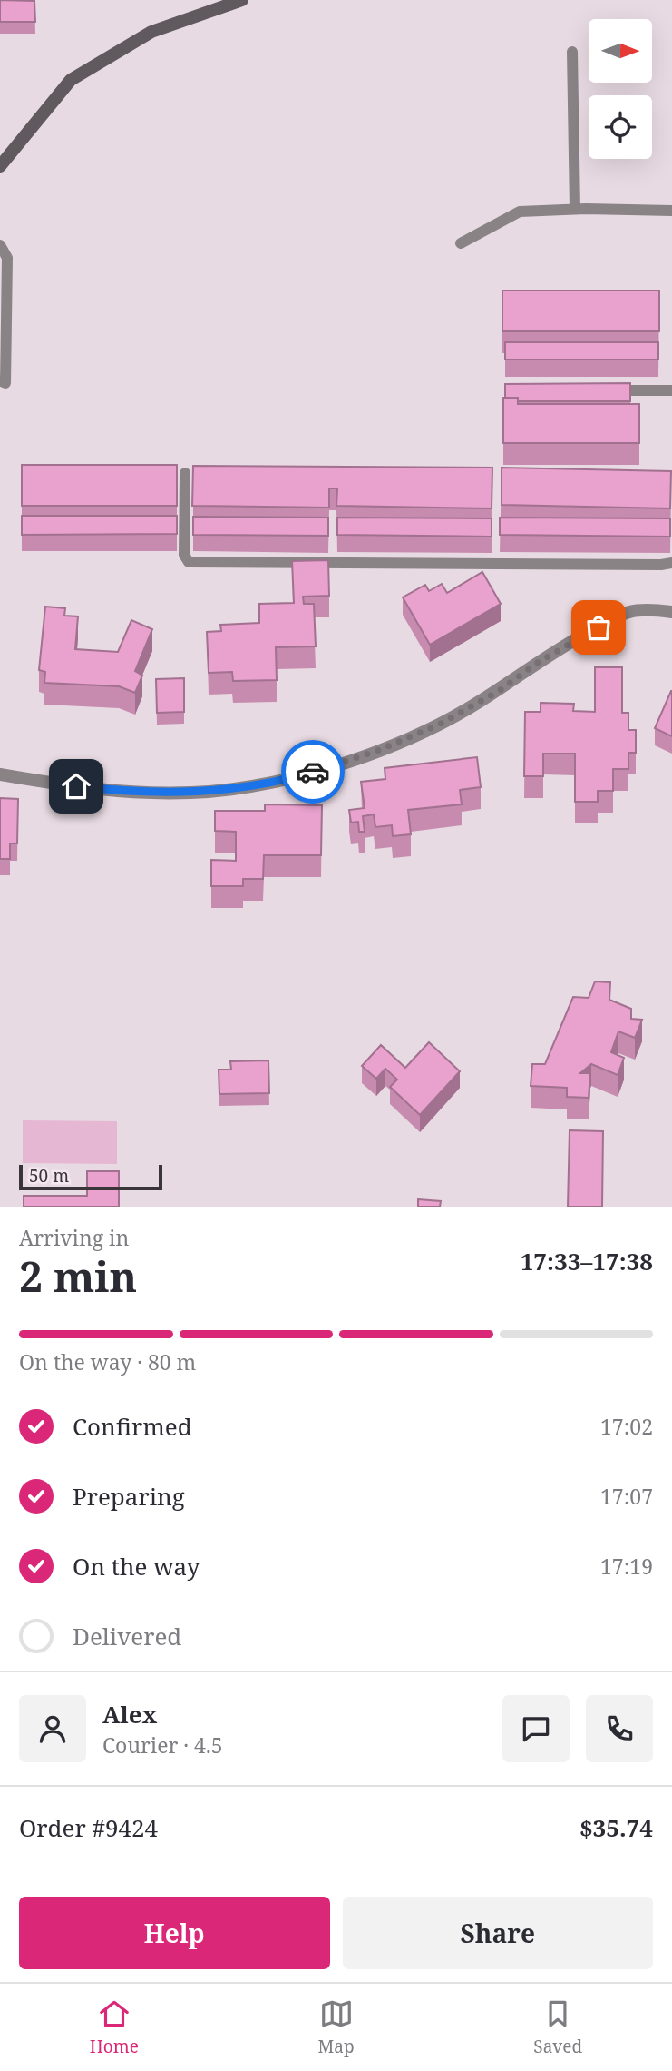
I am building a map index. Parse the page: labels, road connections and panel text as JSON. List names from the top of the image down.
{
  "scale_bar": "50 m",
  "north": "right",
  "page": {
    "scale": "50 m",
    "heading": ["2 min", "Arriving in", "17:33–17:38"],
    "panel": [
      "Alex",
      "Courier · 4.5",
      "Order #9424",
      "$35.74"
    ],
    "bar": "On the way · 80 m",
    "list": [
      ["Confirmed", "17:02"],
      ["Preparing", "17:07"],
      ["On the way", "17:19"],
      "Delivered"
    ],
    "buttons": ["Help", "Share"],
    "tabs": ["Home", "Map", "Saved"]
  }
}
